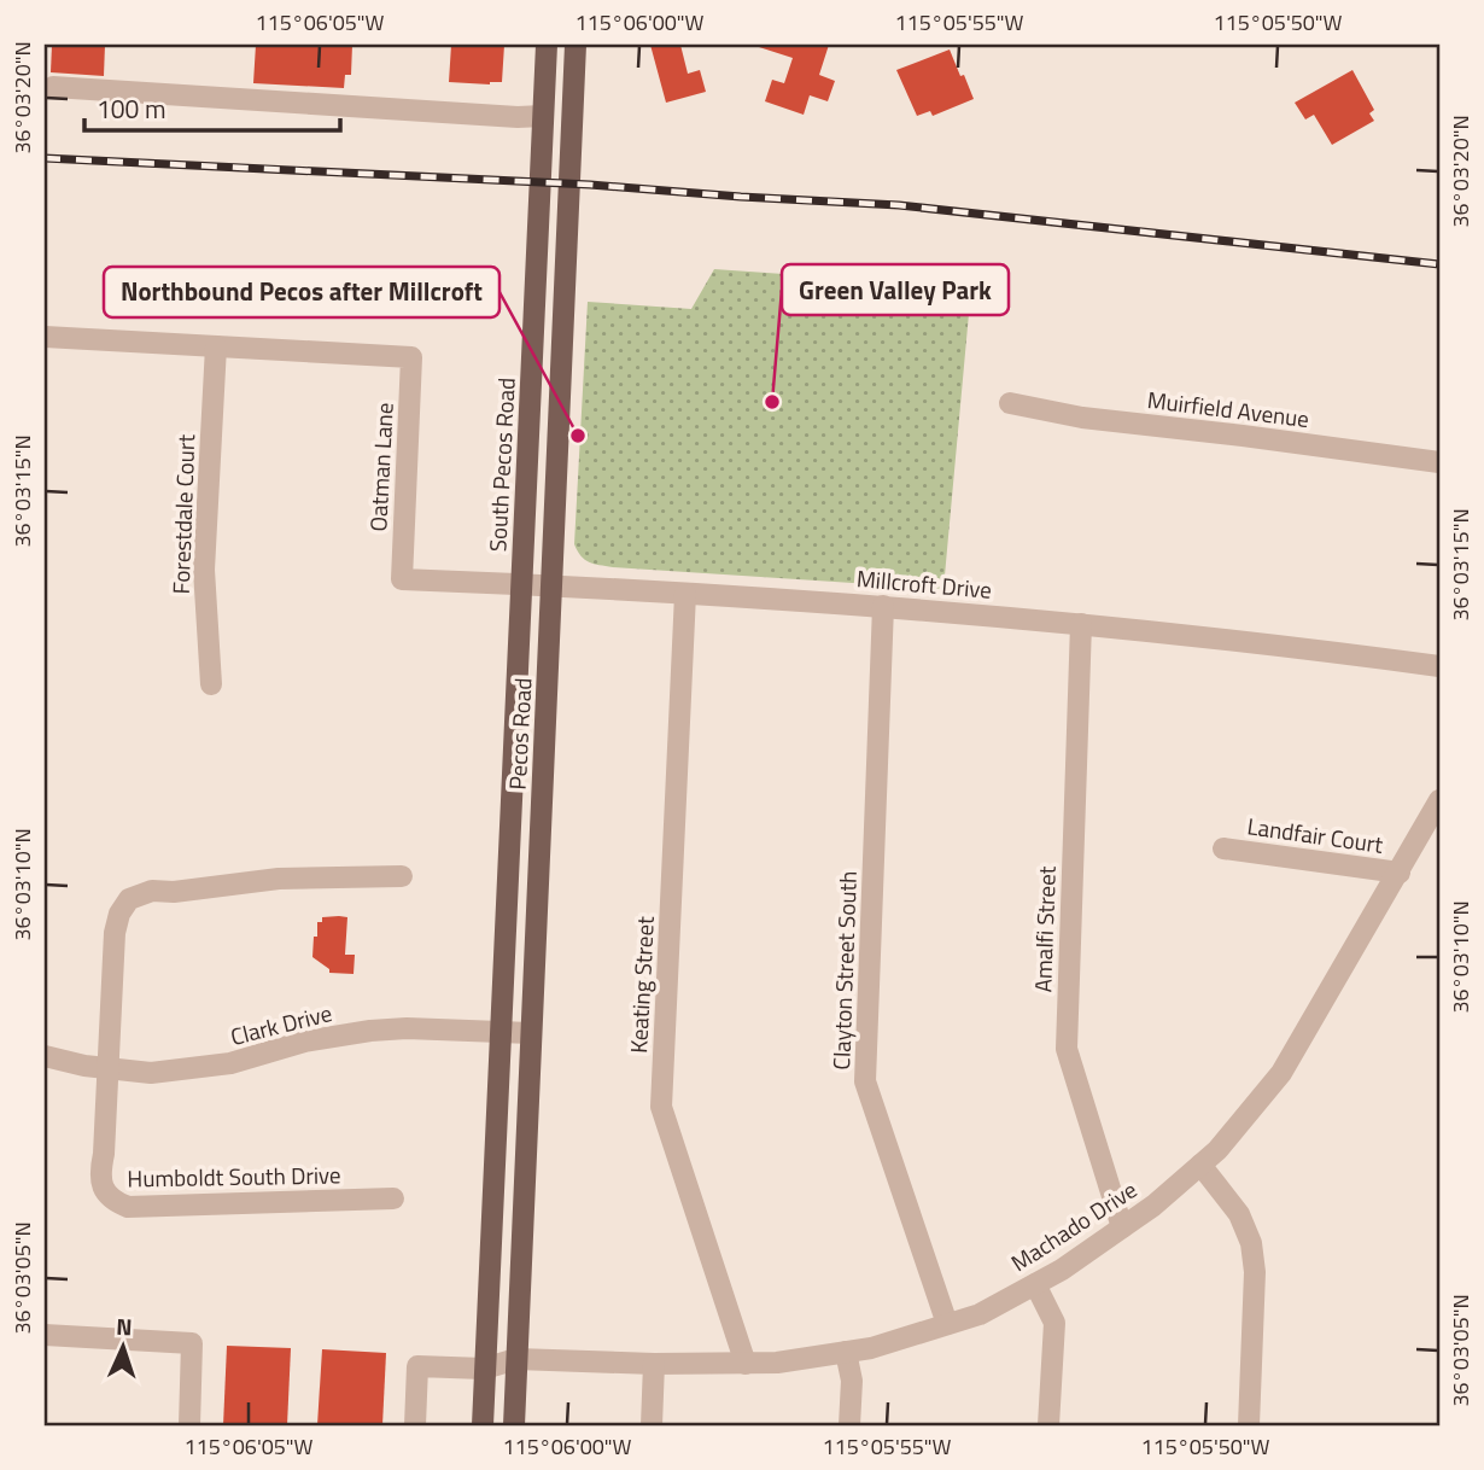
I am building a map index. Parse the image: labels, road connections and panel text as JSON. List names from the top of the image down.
{
  "streets": {
    "main road": ["South Pecos Road", "Pecos Road"],
    "street": [
      "Muirfield Avenue",
      "Oatman Lane",
      "Forestdale Court",
      "Millcroft Drive",
      "Landfair Court",
      "Amalfi Street",
      "Clayton Street South",
      "Keating Street",
      "Clark Drive",
      "Humboldt South Drive",
      "Machado Drive"
    ]
  },
  "crossings": [
    ["South Pecos Road", "Millcroft Drive"],
    ["South Pecos Road", "Pecos Road"],
    ["Oatman Lane", "Forestdale Court"],
    ["Oatman Lane", "Millcroft Drive"],
    ["Millcroft Drive", "Pecos Road"],
    ["Millcroft Drive", "Amalfi Street"],
    ["Millcroft Drive", "Clayton Street South"],
    ["Millcroft Drive", "Keating Street"],
    ["Pecos Road", "Clark Drive"],
    ["Pecos Road", "Machado Drive"],
    ["Landfair Court", "Machado Drive"],
    ["Amalfi Street", "Machado Drive"],
    ["Clayton Street South", "Machado Drive"],
    ["Keating Street", "Machado Drive"],
    ["Clark Drive", "Humboldt South Drive"]
  ],
  "places": ["Green Valley Park", "Northbound Pecos after Millcroft"],
  "scale_bar": "100 m",
  "north": "top",
  "coordinates": [
    "115°06'05\"W",
    "115°06'00\"W",
    "115°05'55\"W",
    "115°05'50\"W",
    "36°03'20\"N",
    "36°03'15\"N",
    "36°03'10\"N",
    "36°03'05\"N"
  ]
}
